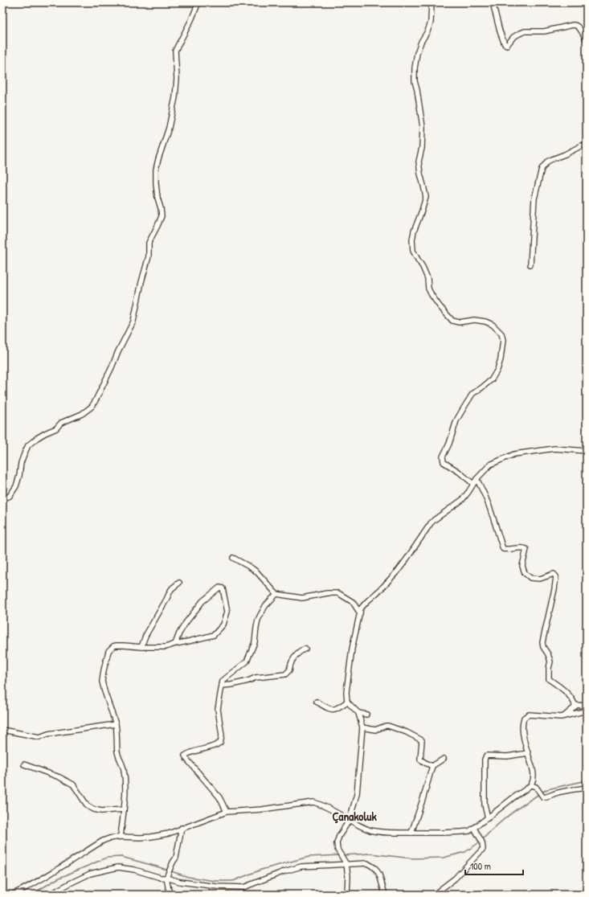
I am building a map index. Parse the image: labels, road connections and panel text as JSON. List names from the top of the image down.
{
  "districts": ["Çanakoluk"],
  "scale_bar": "100 m"
}
